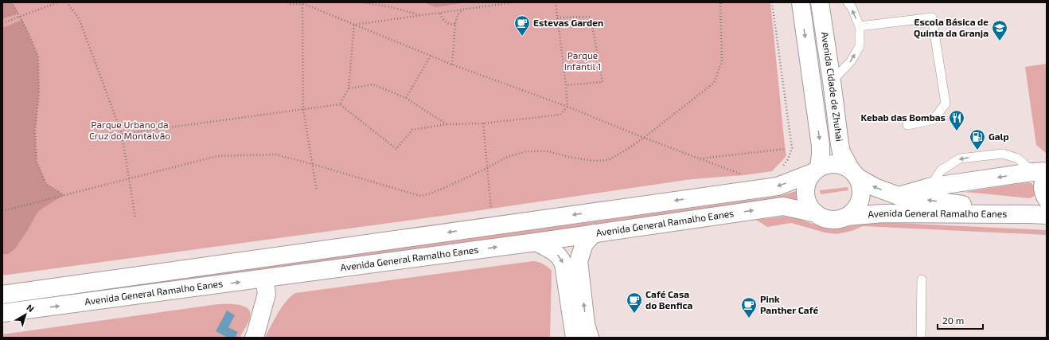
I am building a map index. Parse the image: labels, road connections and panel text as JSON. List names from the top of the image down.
{
  "streets": {
    "main road": ["Avenida Cidade de Zhuhai", "Avenida General Ramalho Eanes"]
  },
  "crossings": [
    ["Avenida Cidade de Zhuhai", "Avenida General Ramalho Eanes"]
  ],
  "parks": ["Parque Infantil 1", "Parque Urbano da Cruz do Montalvão"],
  "places": {
    "cafe": ["Estevas Garden", "Café Casa do Benfica", "Pink Panther Café"],
    "school or university": ["Escola Básica de Quinta da Granja"],
    "restaurant": ["Kebab das Bombas"],
    "fuel station": ["Galp"]
  },
  "scale_bar": "20 m",
  "north": "top right"
}
